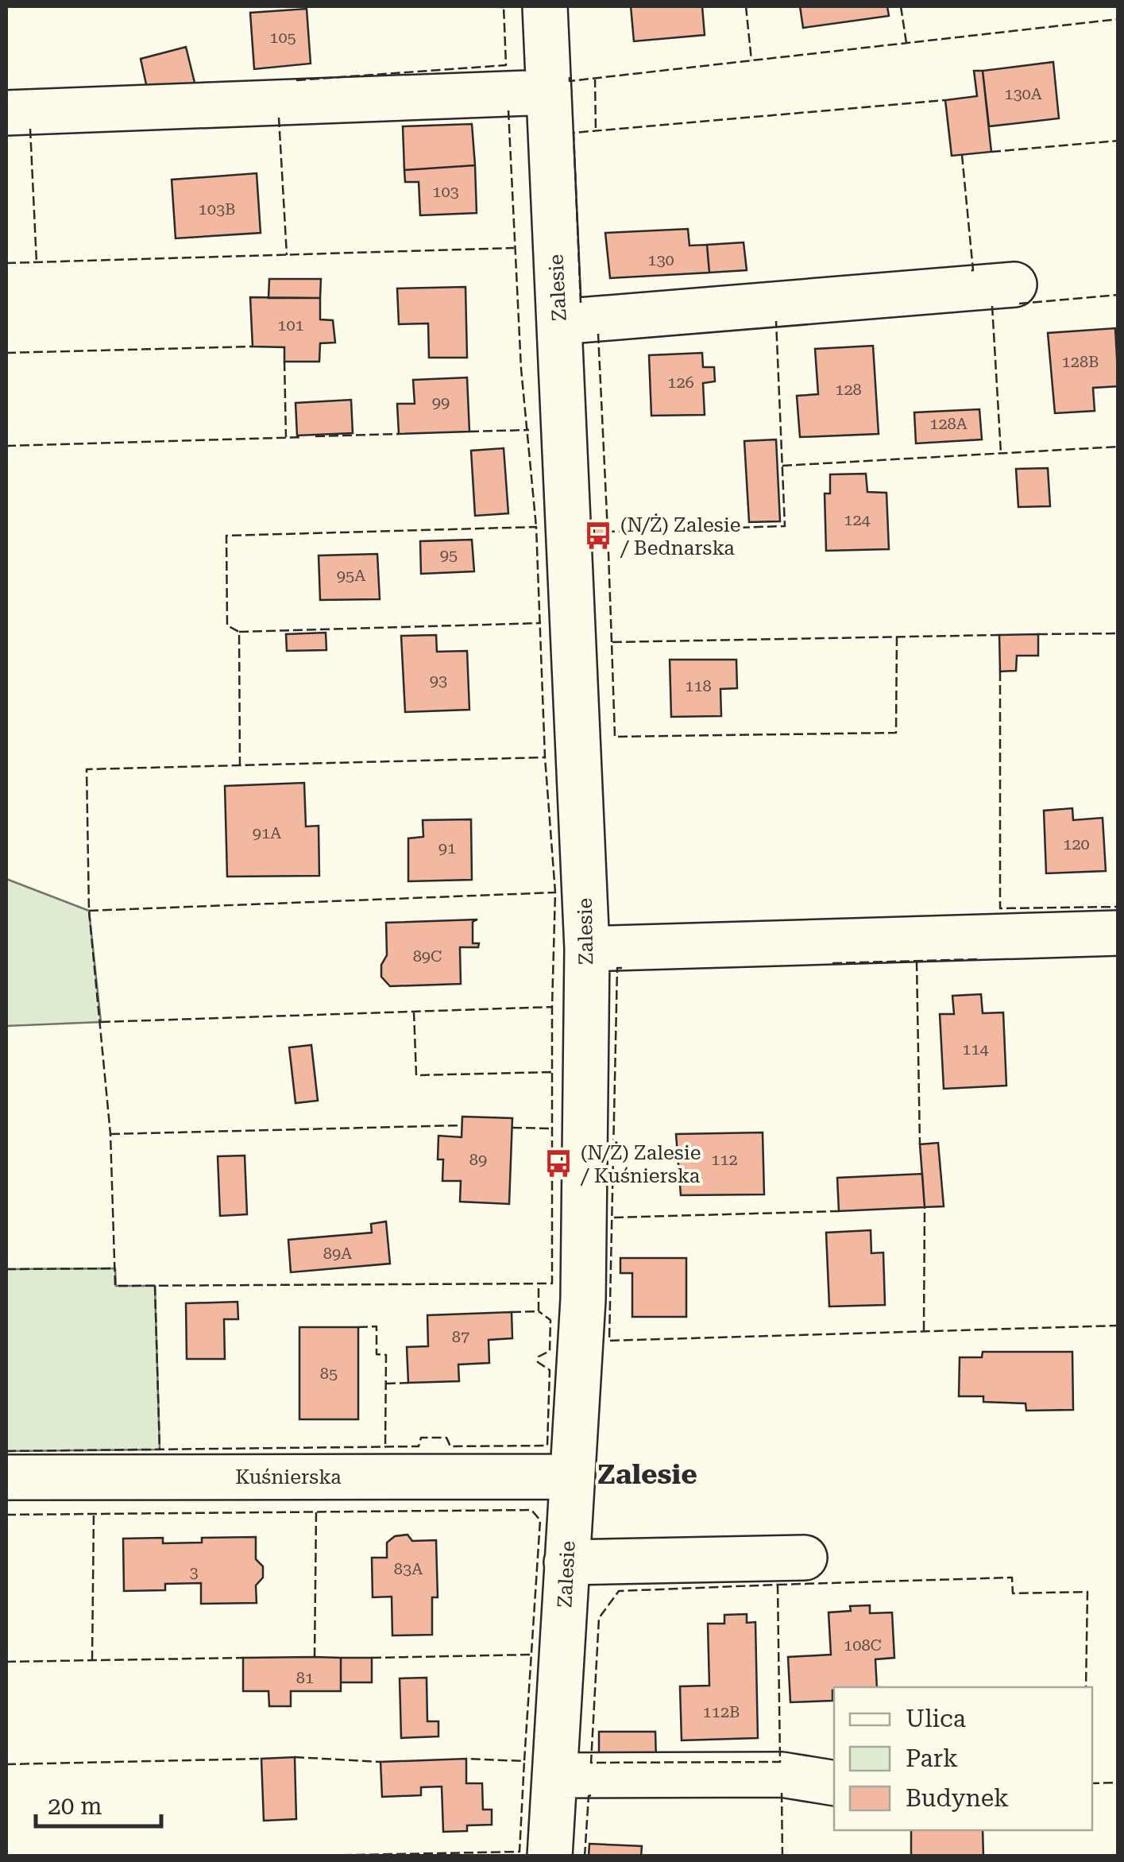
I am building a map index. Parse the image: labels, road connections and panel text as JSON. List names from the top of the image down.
{
  "streets": {
    "street": ["Zalesie", "Kuśnierska"]
  },
  "crossings": [
    ["Zalesie", "Kuśnierska"]
  ],
  "districts": ["Zalesie"],
  "places": {
    "bus stop": ["(N/Ż) Zalesie / Bednarska", "(N/Ż) Zalesie / Kuśnierska"]
  },
  "house_numbers": [
    "105",
    "130A",
    "103",
    "103B",
    "130",
    "101",
    "128B",
    "126",
    "128",
    "99",
    "128A",
    "124",
    "95",
    "95A",
    "93",
    "118",
    "91A",
    "120",
    "91",
    "89C",
    "114",
    "89",
    "112",
    "89A",
    "87",
    "85",
    "83A",
    "3",
    "108C",
    "81",
    "112B"
  ],
  "legend": ["Ulica", "Park", "Budynek"],
  "scale_bar": "20 m"
}
